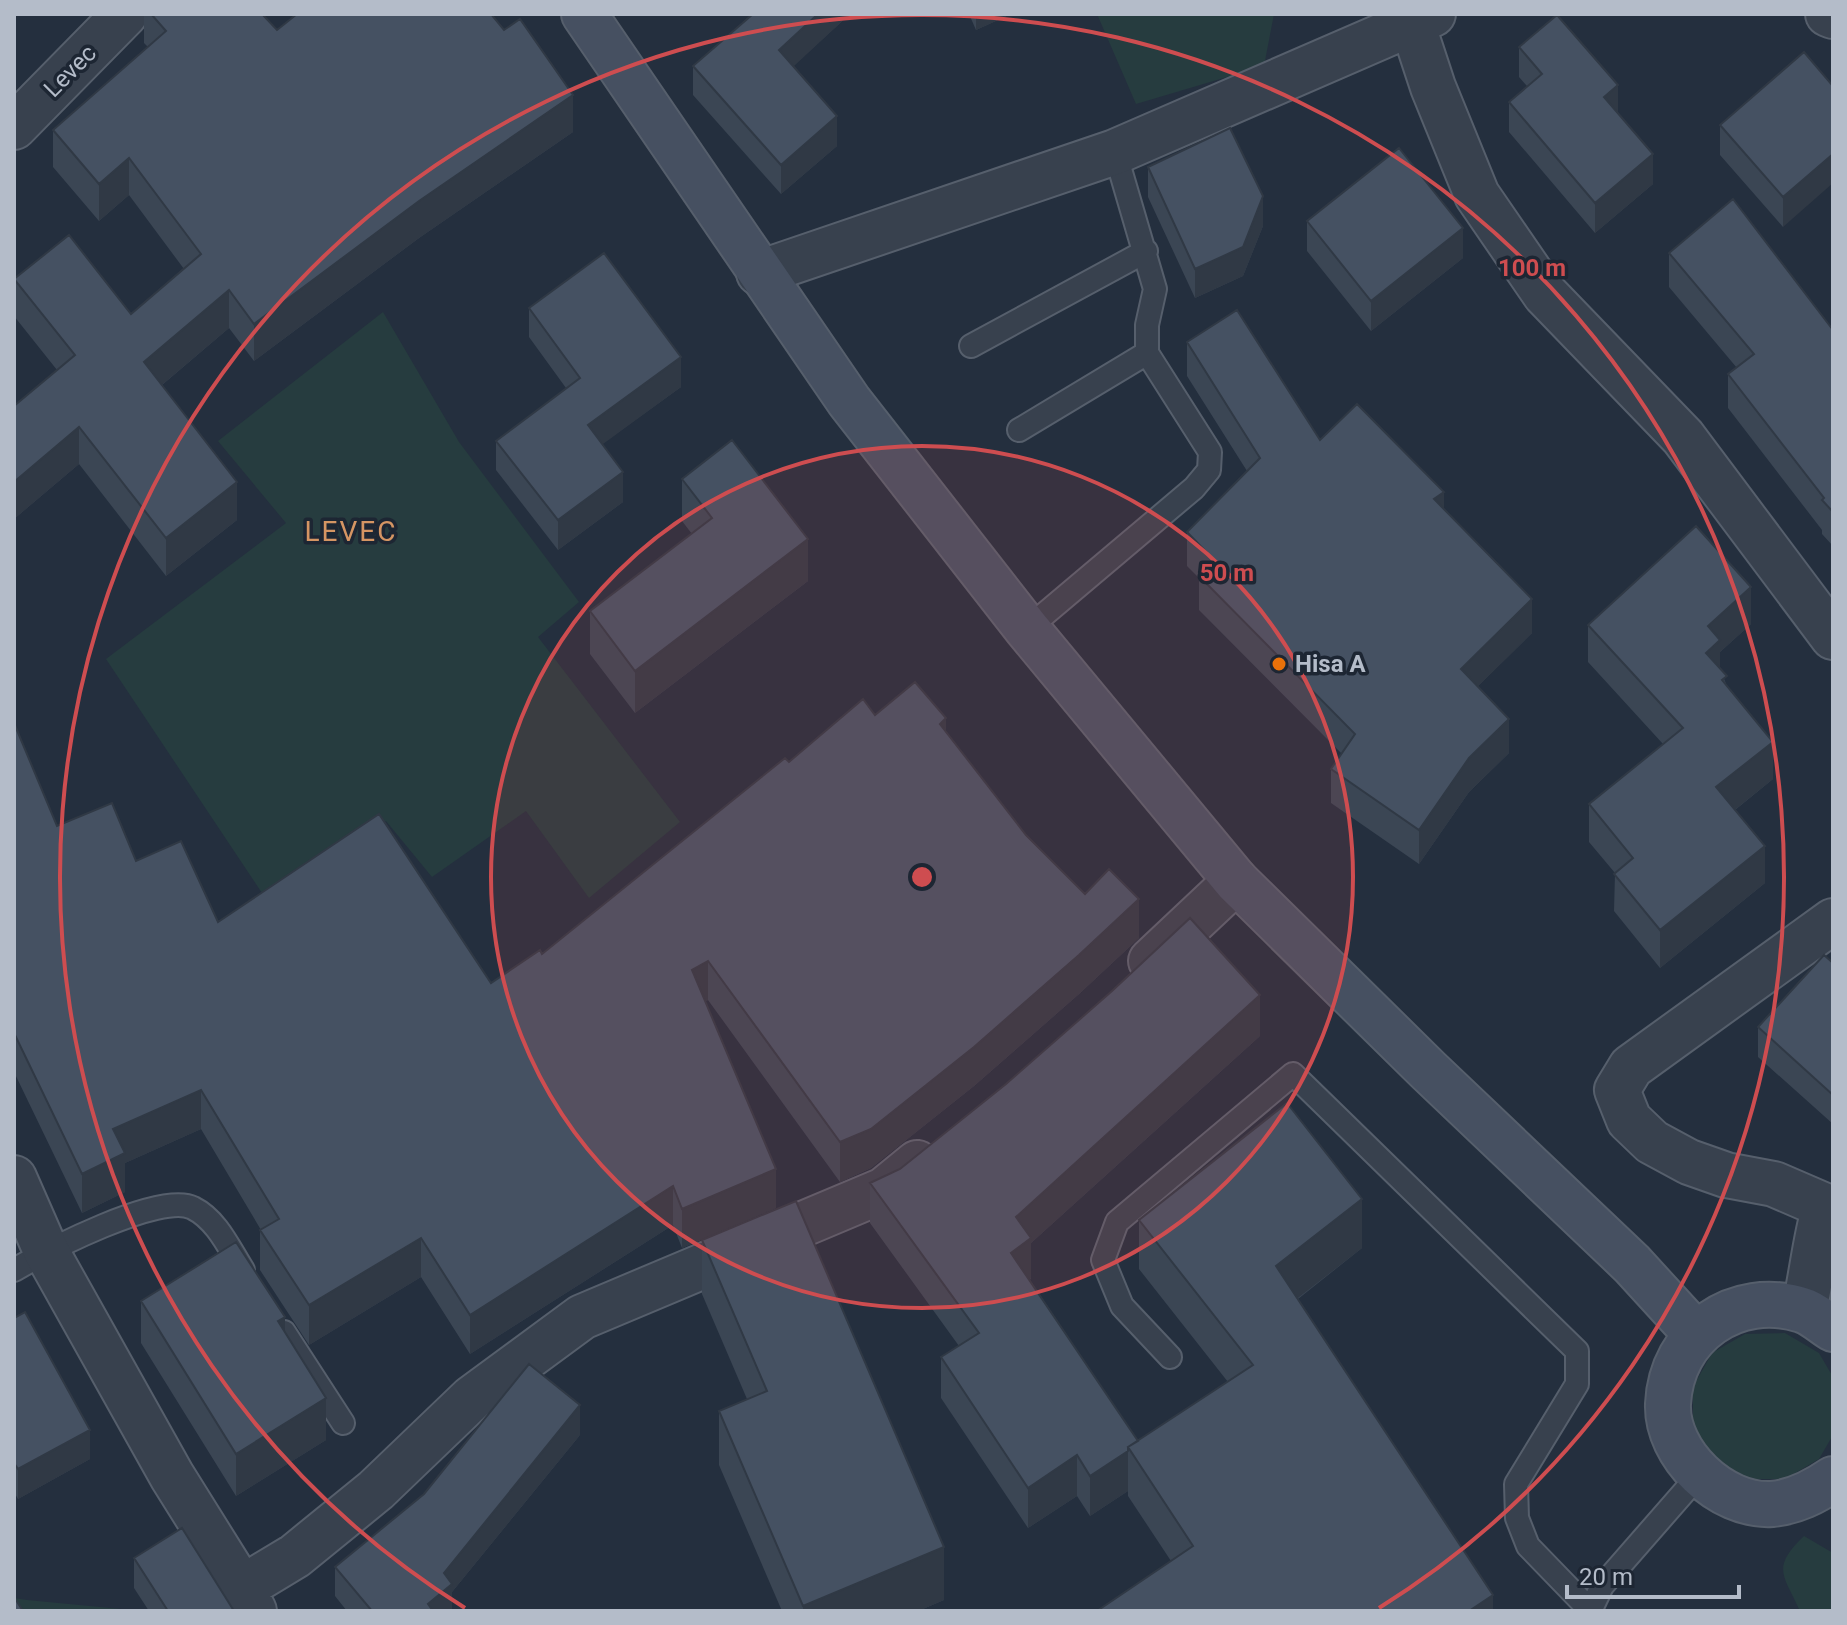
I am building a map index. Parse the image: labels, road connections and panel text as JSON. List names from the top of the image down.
{
  "streets": {
    "street": ["Levec"]
  },
  "districts": ["LEVEC"],
  "places": ["Hisa A"],
  "scale_bar": "20 m",
  "rings": ["100 m", "50 m"]
}
